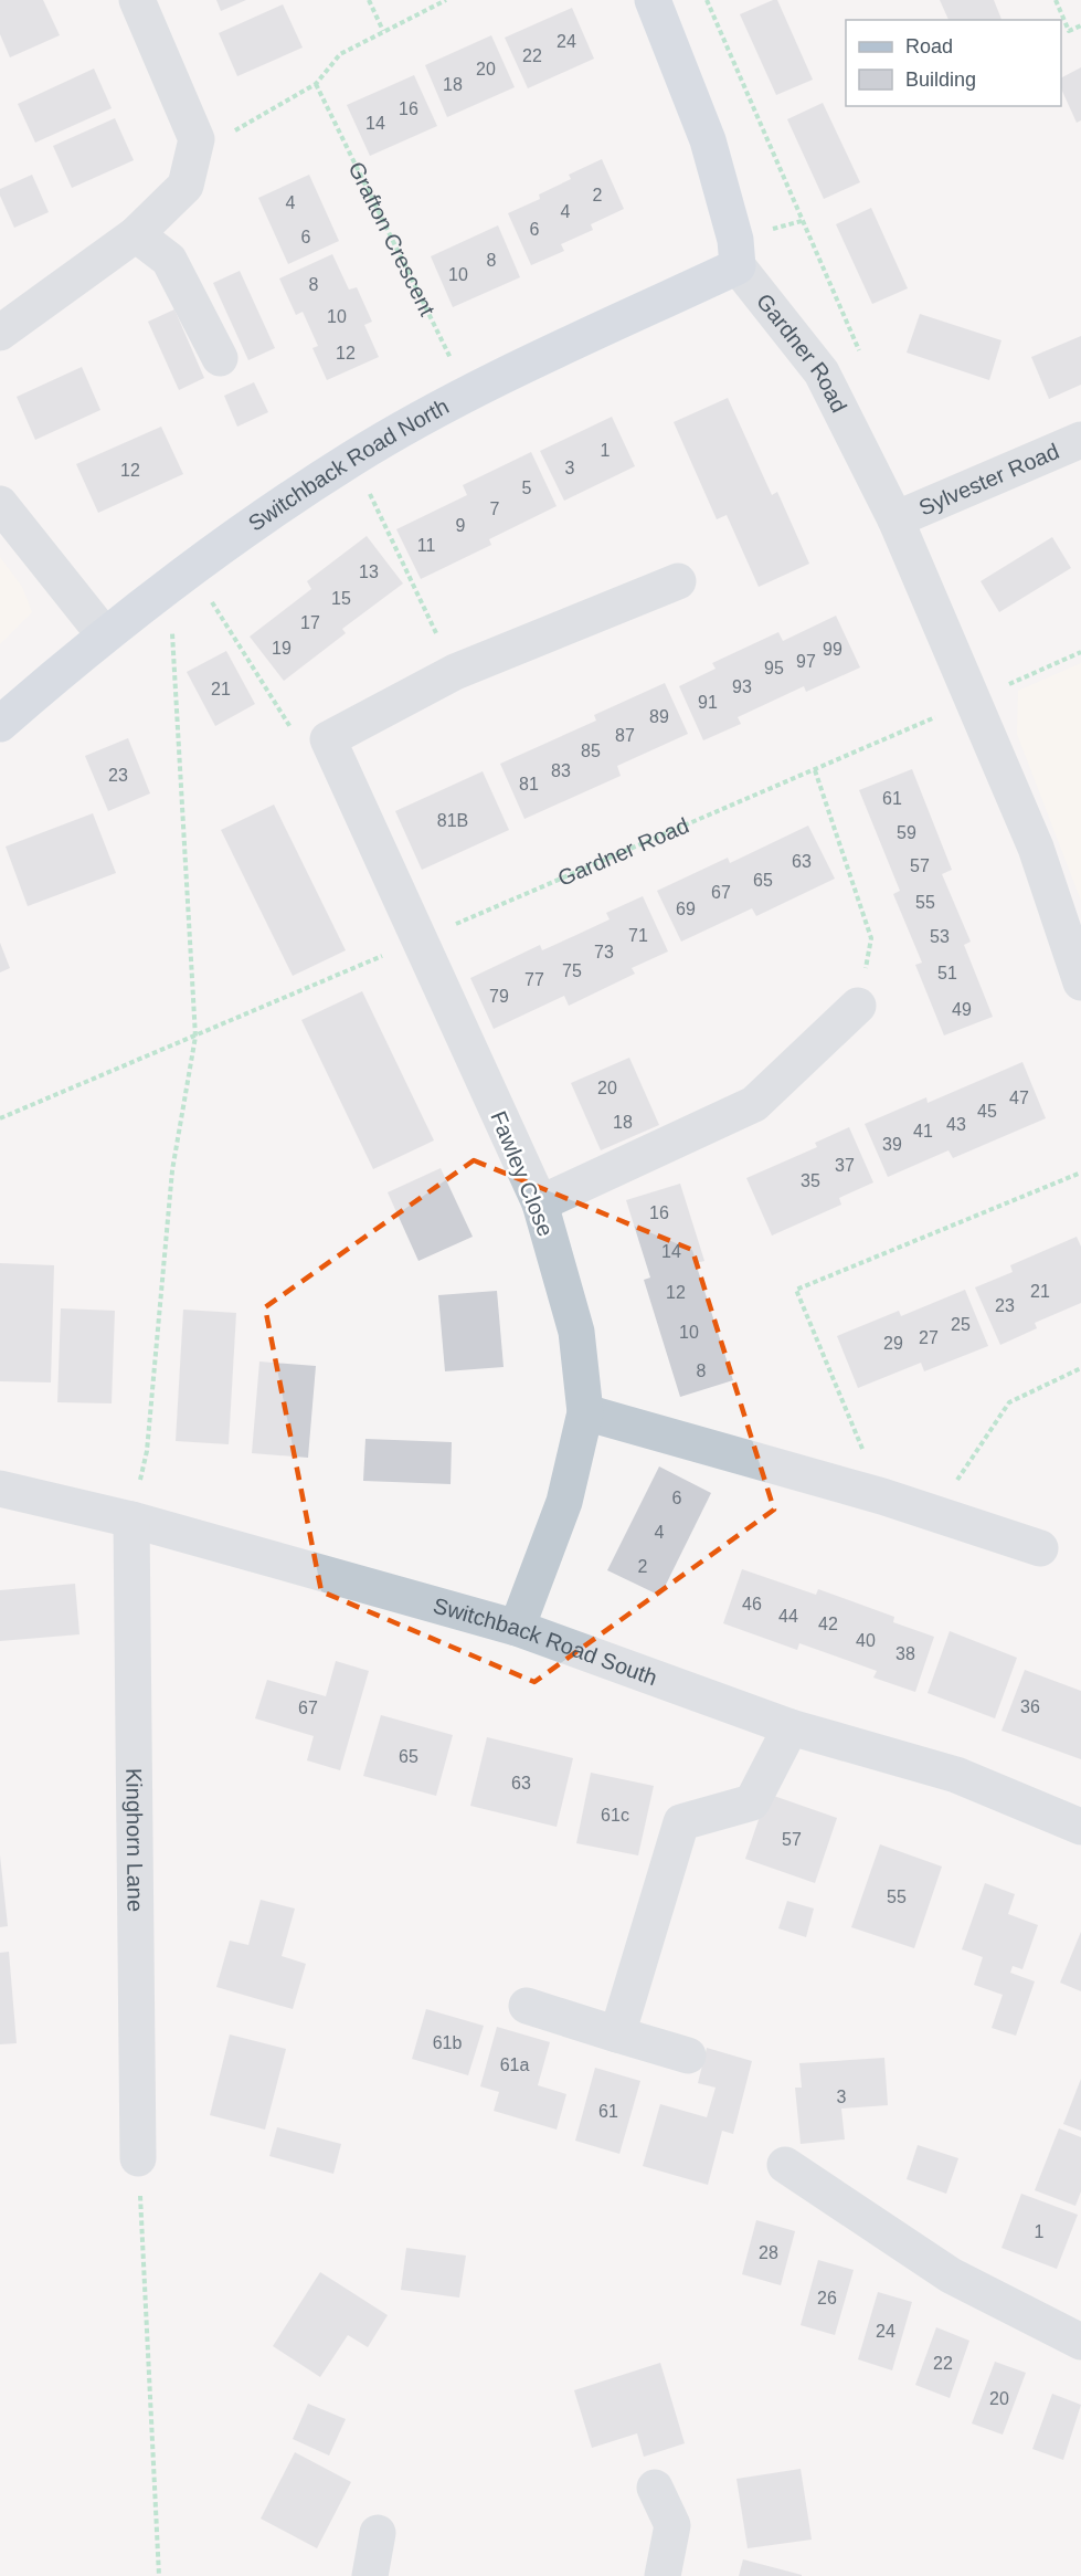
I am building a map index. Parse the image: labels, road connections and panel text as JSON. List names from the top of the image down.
{
  "streets": {
    "main road": ["Switchback Road North"],
    "street": [
      "Gardner Road",
      "Sylvester Road",
      "Fawley Close",
      "Switchback Road South",
      "Kinghorn Lane"
    ],
    "path": ["Grafton Crescent"]
  },
  "crossings": [
    ["Grafton Crescent", "Switchback Road North"],
    ["Gardner Road", "Switchback Road North"],
    ["Gardner Road", "Sylvester Road"],
    ["Gardner Road", "Fawley Close"],
    ["Fawley Close", "Switchback Road South"],
    ["Switchback Road South", "Kinghorn Lane"]
  ],
  "house_numbers": [
    "24",
    "22",
    "20",
    "18",
    "16",
    "14",
    "2",
    "4",
    "4",
    "6",
    "6",
    "8",
    "10",
    "8",
    "10",
    "12",
    "1",
    "3",
    "12",
    "5",
    "7",
    "9",
    "11",
    "13",
    "15",
    "17",
    "19",
    "99",
    "97",
    "95",
    "93",
    "21",
    "91",
    "89",
    "87",
    "85",
    "83",
    "23",
    "81",
    "61",
    "81B",
    "59",
    "63",
    "57",
    "65",
    "67",
    "55",
    "69",
    "71",
    "53",
    "73",
    "75",
    "51",
    "77",
    "79",
    "49",
    "20",
    "47",
    "45",
    "18",
    "43",
    "41",
    "39",
    "37",
    "35",
    "16",
    "14",
    "21",
    "12",
    "23",
    "25",
    "10",
    "27",
    "29",
    "8",
    "6",
    "4",
    "2",
    "46",
    "44",
    "42",
    "40",
    "38",
    "36",
    "67",
    "65",
    "63",
    "61c",
    "57",
    "55",
    "61b",
    "61a",
    "3",
    "61",
    "1",
    "28",
    "26",
    "24",
    "22",
    "20"
  ],
  "legend": ["Road", "Building"]
}
